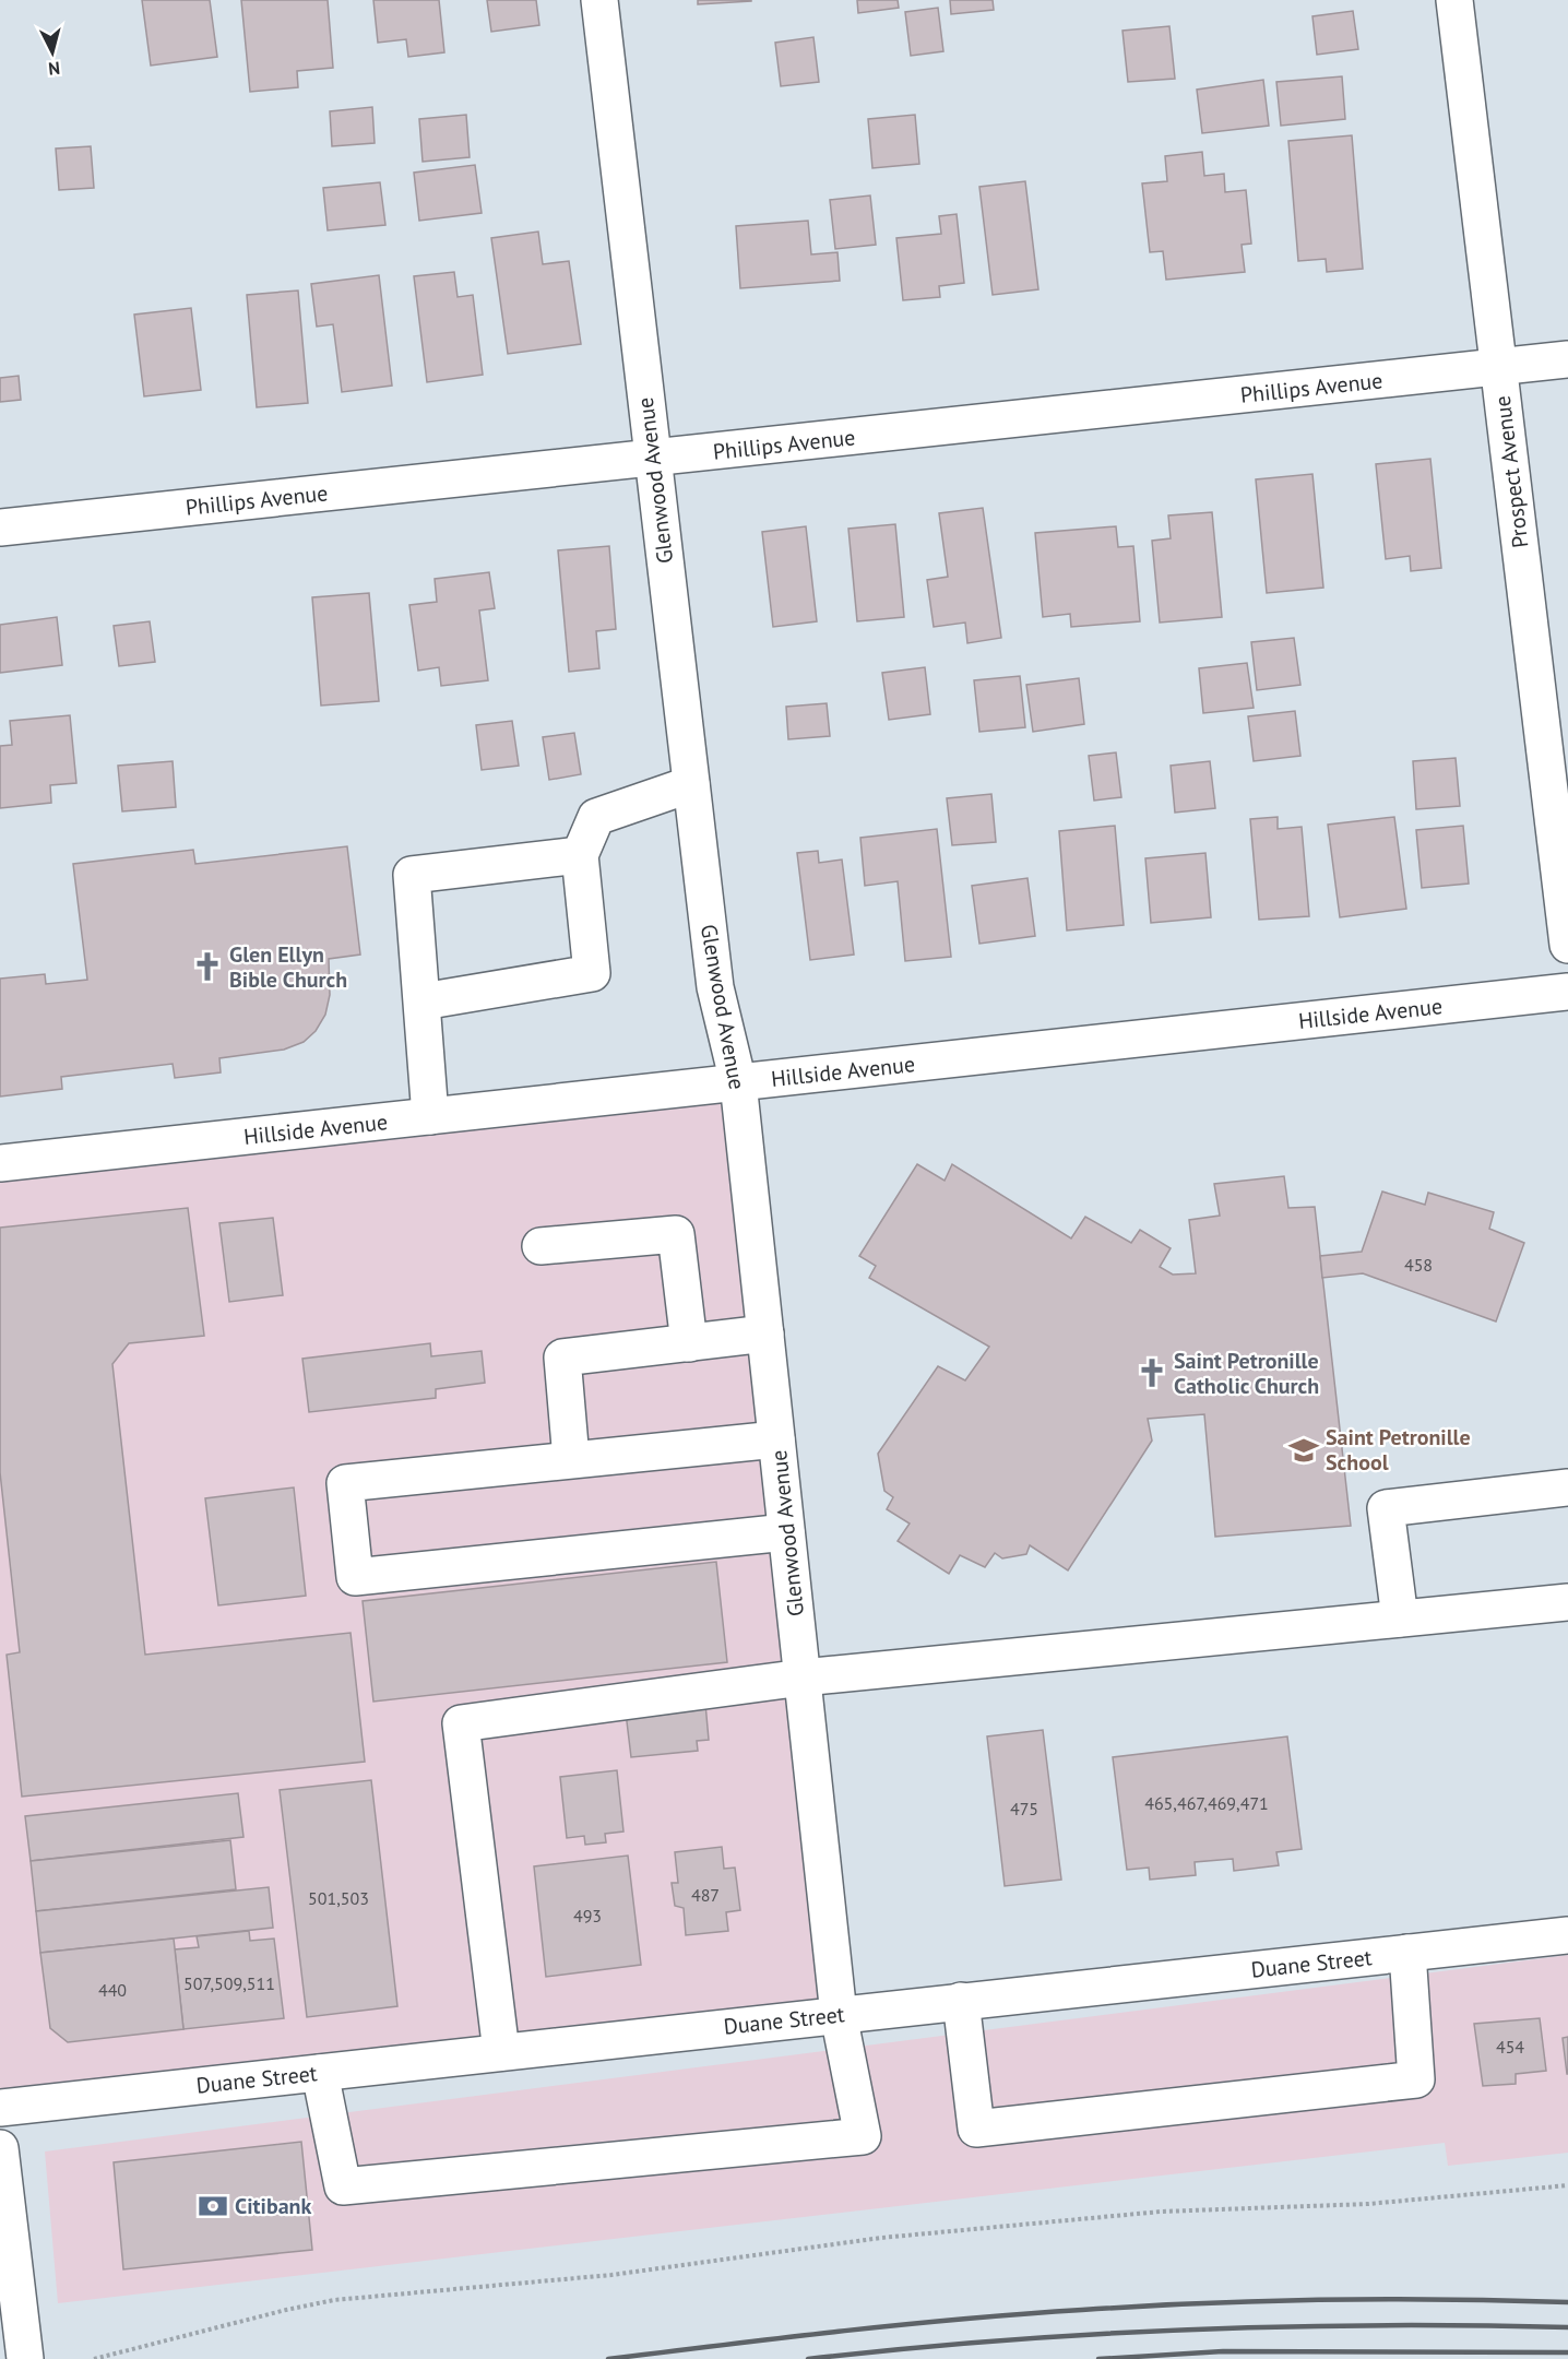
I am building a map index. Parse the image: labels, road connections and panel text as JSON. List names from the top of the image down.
{
  "streets": {
    "street": [
      "Phillips Avenue",
      "Prospect Avenue",
      "Glenwood Avenue",
      "Hillside Avenue",
      "Duane Street"
    ]
  },
  "crossings": [
    ["Phillips Avenue", "Prospect Avenue"],
    ["Phillips Avenue", "Glenwood Avenue"],
    ["Glenwood Avenue", "Hillside Avenue"],
    ["Glenwood Avenue", "Duane Street"]
  ],
  "places": {
    "church": ["Glen Ellyn Bible Church", "Saint Petronille Catholic Church"],
    "school or university": ["Saint Petronille School"],
    "bank": ["Citibank"]
  },
  "house_numbers": [
    "458",
    "465,467,469,471",
    "475",
    "487",
    "501,503",
    "493",
    "507,509,511",
    "440",
    "454"
  ],
  "north": "bottom"
}
